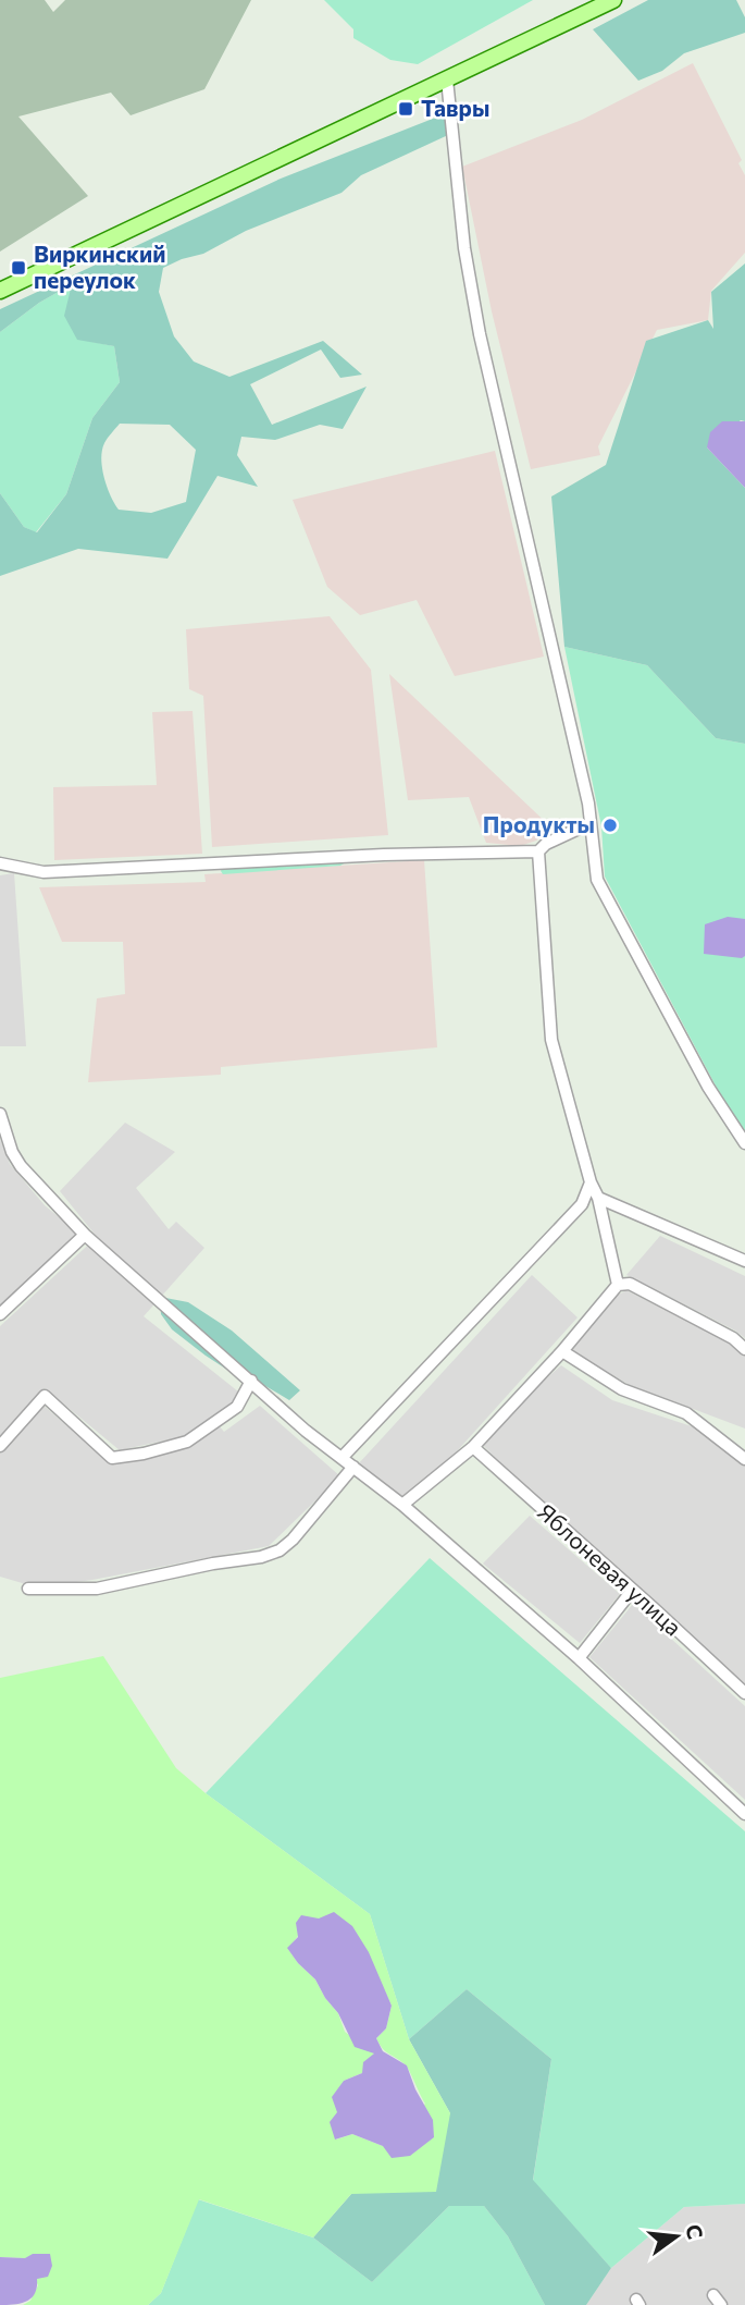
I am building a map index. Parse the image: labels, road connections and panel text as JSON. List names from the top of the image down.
{
  "streets": {
    "street": ["Яблоневая улица"]
  },
  "places": {
    "transit": ["Тавры", "Виркинский переулок"],
    "other": ["Продукты"]
  },
  "north": "right"
}
